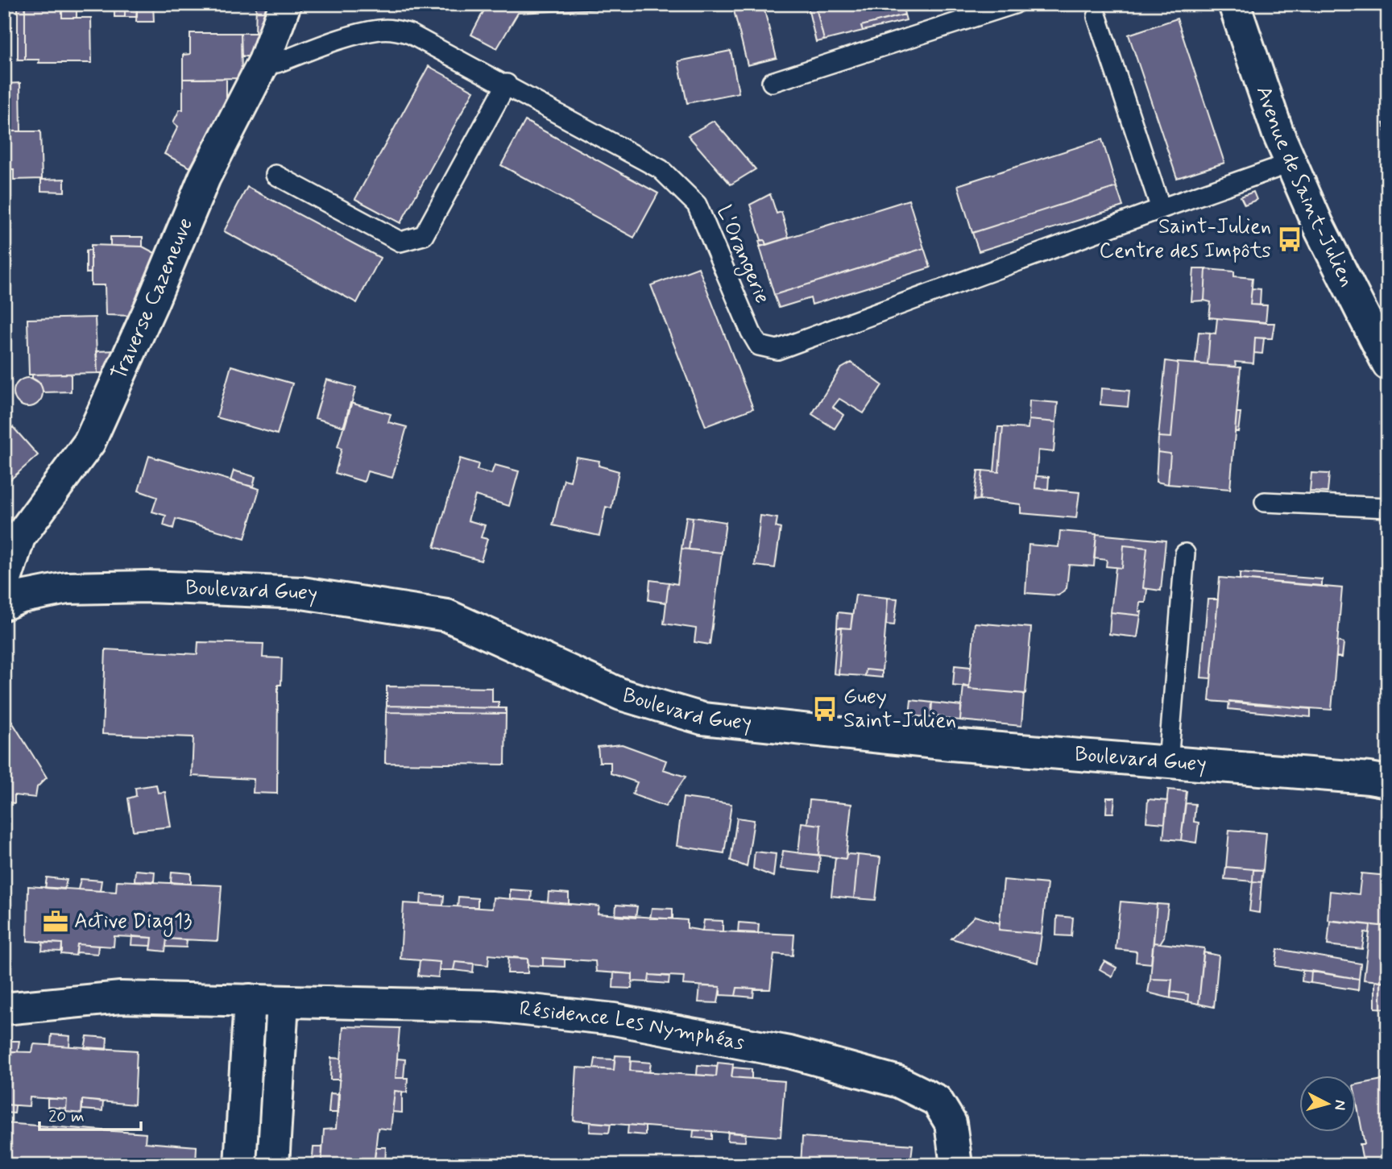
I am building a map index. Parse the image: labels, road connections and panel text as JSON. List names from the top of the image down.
{
  "streets": {
    "street": [
      "Avenue de Saint-Julien",
      "Traverse Cazeneuve",
      "Boulevard Guey",
      "Résidence Les Nymphéas"
    ],
    "lane": ["L'Orangerie"]
  },
  "crossings": [
    ["Avenue de Saint-Julien", "L'Orangerie"],
    ["L'Orangerie", "Traverse Cazeneuve"]
  ],
  "places": {
    "bus stop": ["Saint-Julien Centre des Impôts", "Guey Saint-Julien"],
    "office": ["Active Diag13"]
  },
  "scale_bar": "20 m",
  "north": "right"
}
